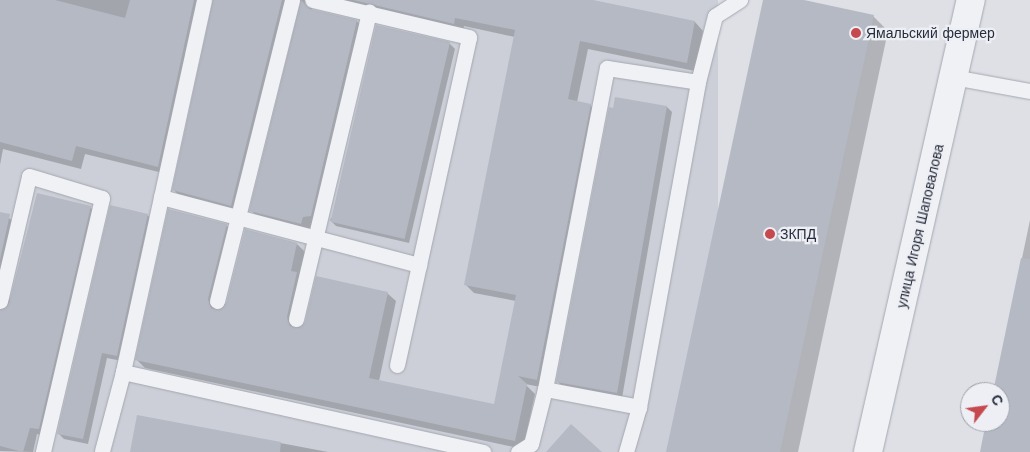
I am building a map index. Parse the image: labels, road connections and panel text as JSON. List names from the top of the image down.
{
  "streets": {
    "street": ["улица Игоря Шаповалова"]
  },
  "places": ["Ямальский фермер", "ЗКПД"],
  "north": "top right"
}
